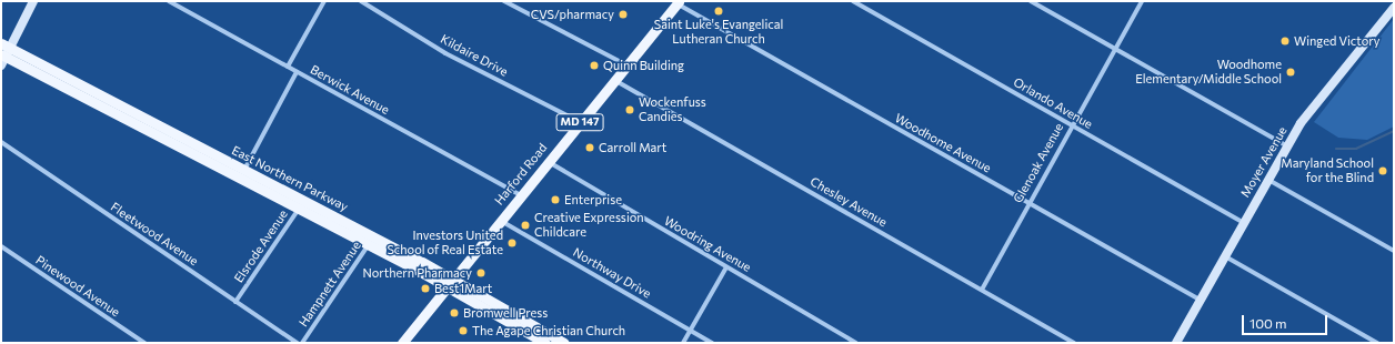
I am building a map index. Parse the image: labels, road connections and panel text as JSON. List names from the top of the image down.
{
  "streets": {
    "main road": ["MD 147", "Harford Road", "East Northern Parkway"],
    "street": [
      "Kildaire Drive",
      "Berwick Avenue",
      "Orlando Avenue",
      "Woodhome Avenue",
      "Moyer Avenue",
      "Glenoak Avenue",
      "Chesley Avenue",
      "Fleetwood Avenue",
      "Woodring Avenue",
      "Elsrode Avenue",
      "Northway Drive",
      "Hampnett Avenue",
      "Pinewood Avenue"
    ]
  },
  "crossings": [
    ["Kildaire Drive", "Harford Road"],
    ["Berwick Avenue", "Harford Road"],
    ["Orlando Avenue", "Moyer Avenue"],
    ["Orlando Avenue", "Glenoak Avenue"],
    ["Woodhome Avenue", "Moyer Avenue"],
    ["Woodhome Avenue", "Glenoak Avenue"],
    ["Woodhome Avenue", "Harford Road"],
    ["Glenoak Avenue", "Chesley Avenue"],
    ["Harford Road", "East Northern Parkway"],
    ["Harford Road", "Chesley Avenue"],
    ["Harford Road", "Woodring Avenue"],
    ["Harford Road", "Northway Drive"],
    ["East Northern Parkway", "Elsrode Avenue"],
    ["East Northern Parkway", "Hampnett Avenue"],
    ["Fleetwood Avenue", "Elsrode Avenue"]
  ],
  "places": [
    "Saint Luke's Evangelical Lutheran Church",
    "CVS/pharmacy",
    "Winged Victory",
    "Quinn Building",
    "Woodhome Elementary/Middle School",
    "Wockenfuss Candies",
    "Carroll Mart",
    "Maryland School for the Blind",
    "Enterprise",
    "Creative Expression Childcare",
    "Investors United School of Real Estate",
    "Northern Pharmacy",
    "Best1Mart",
    "Bromwell Press",
    "The Agape Christian Church"
  ],
  "scale_bar": "100 m"
}
